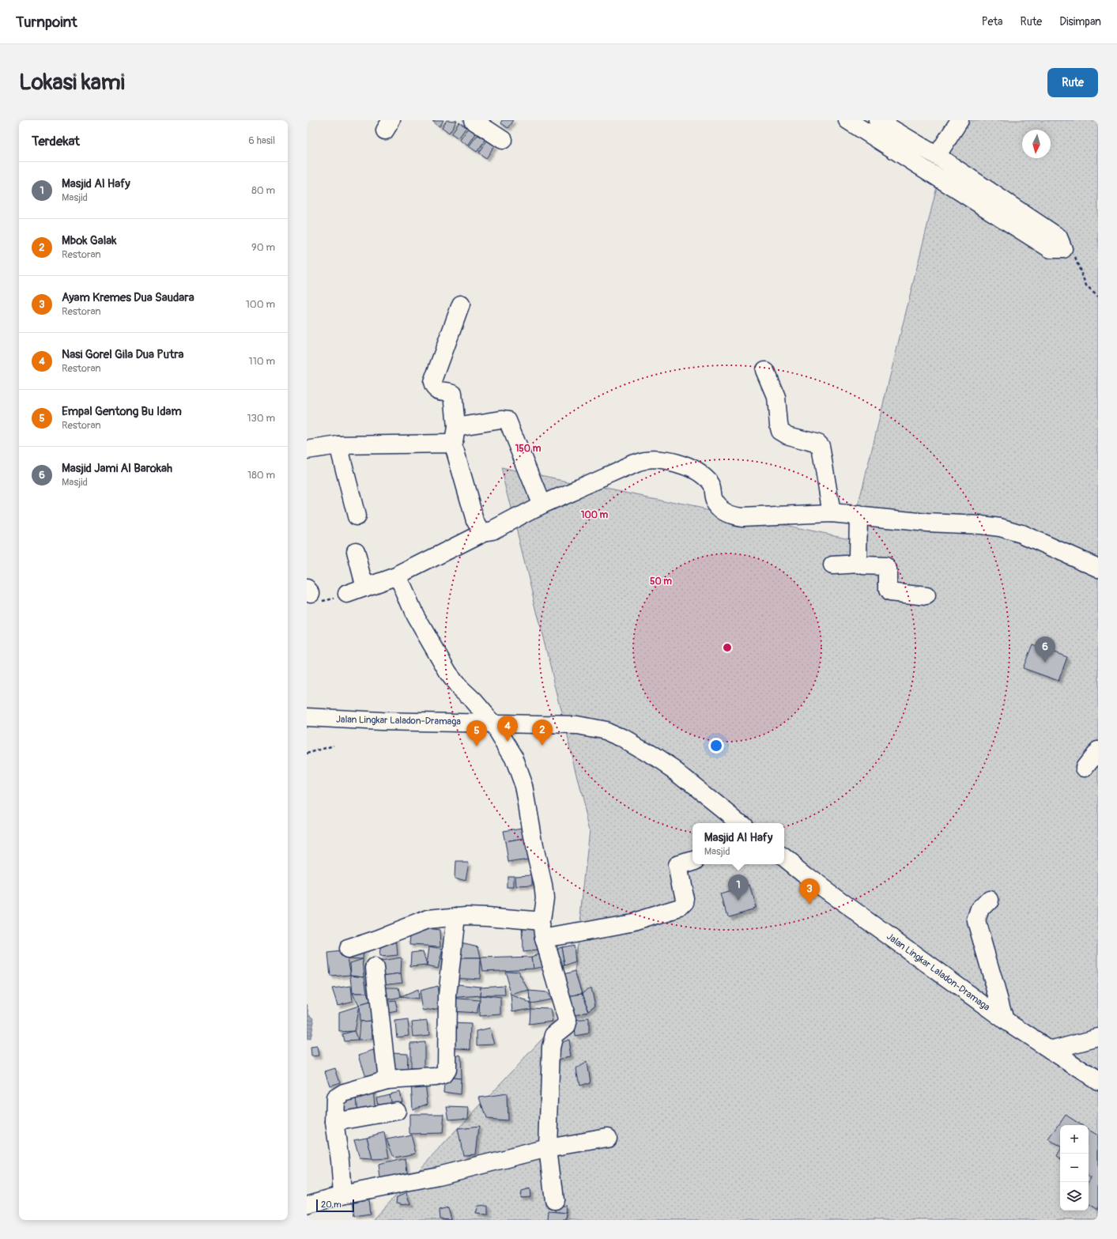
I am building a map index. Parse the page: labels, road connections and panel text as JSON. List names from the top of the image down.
{
  "streets": {
    "street": ["Jalan Lingkar Laladon-Dramaga"]
  },
  "scale_bar": "20 m",
  "north": "bottom",
  "page": {
    "header": "Turnpoint",
    "nav": ["Peta", "Rute", "Disimpan"],
    "buttons": "Rute",
    "title": "Lokasi kami",
    "heading": ["Terdekat", "6 hasil"],
    "list": [
      {
        "mark": "1",
        "name": "Masjid Al Hafy",
        "note": "Masjid",
        "value": "80 m"
      },
      {
        "mark": "2",
        "name": "Mbok Galak",
        "note": "Restoran",
        "value": "90 m"
      },
      {
        "mark": "3",
        "name": "Ayam Kremes Dua Saudara",
        "note": "Restoran",
        "value": "100 m"
      },
      {
        "mark": "4",
        "name": "Nasi Gorel Gila Dua Putra",
        "note": "Restoran",
        "value": "110 m"
      },
      {
        "mark": "5",
        "name": "Empal Gentong Bu Idam",
        "note": "Restoran",
        "value": "130 m"
      },
      {
        "mark": "6",
        "name": "Masjid Jami Al Barokah",
        "note": "Masjid",
        "value": "180 m"
      }
    ],
    "pins": [
      "6",
      "4",
      "2",
      "5",
      "1",
      "3"
    ],
    "popup": ["Masjid Al Hafy", "Masjid"],
    "map_buttons": ["+", "−"],
    "scale": "20 m"
  },
  "rings": ["150 m", "100 m", "50 m"]
}
